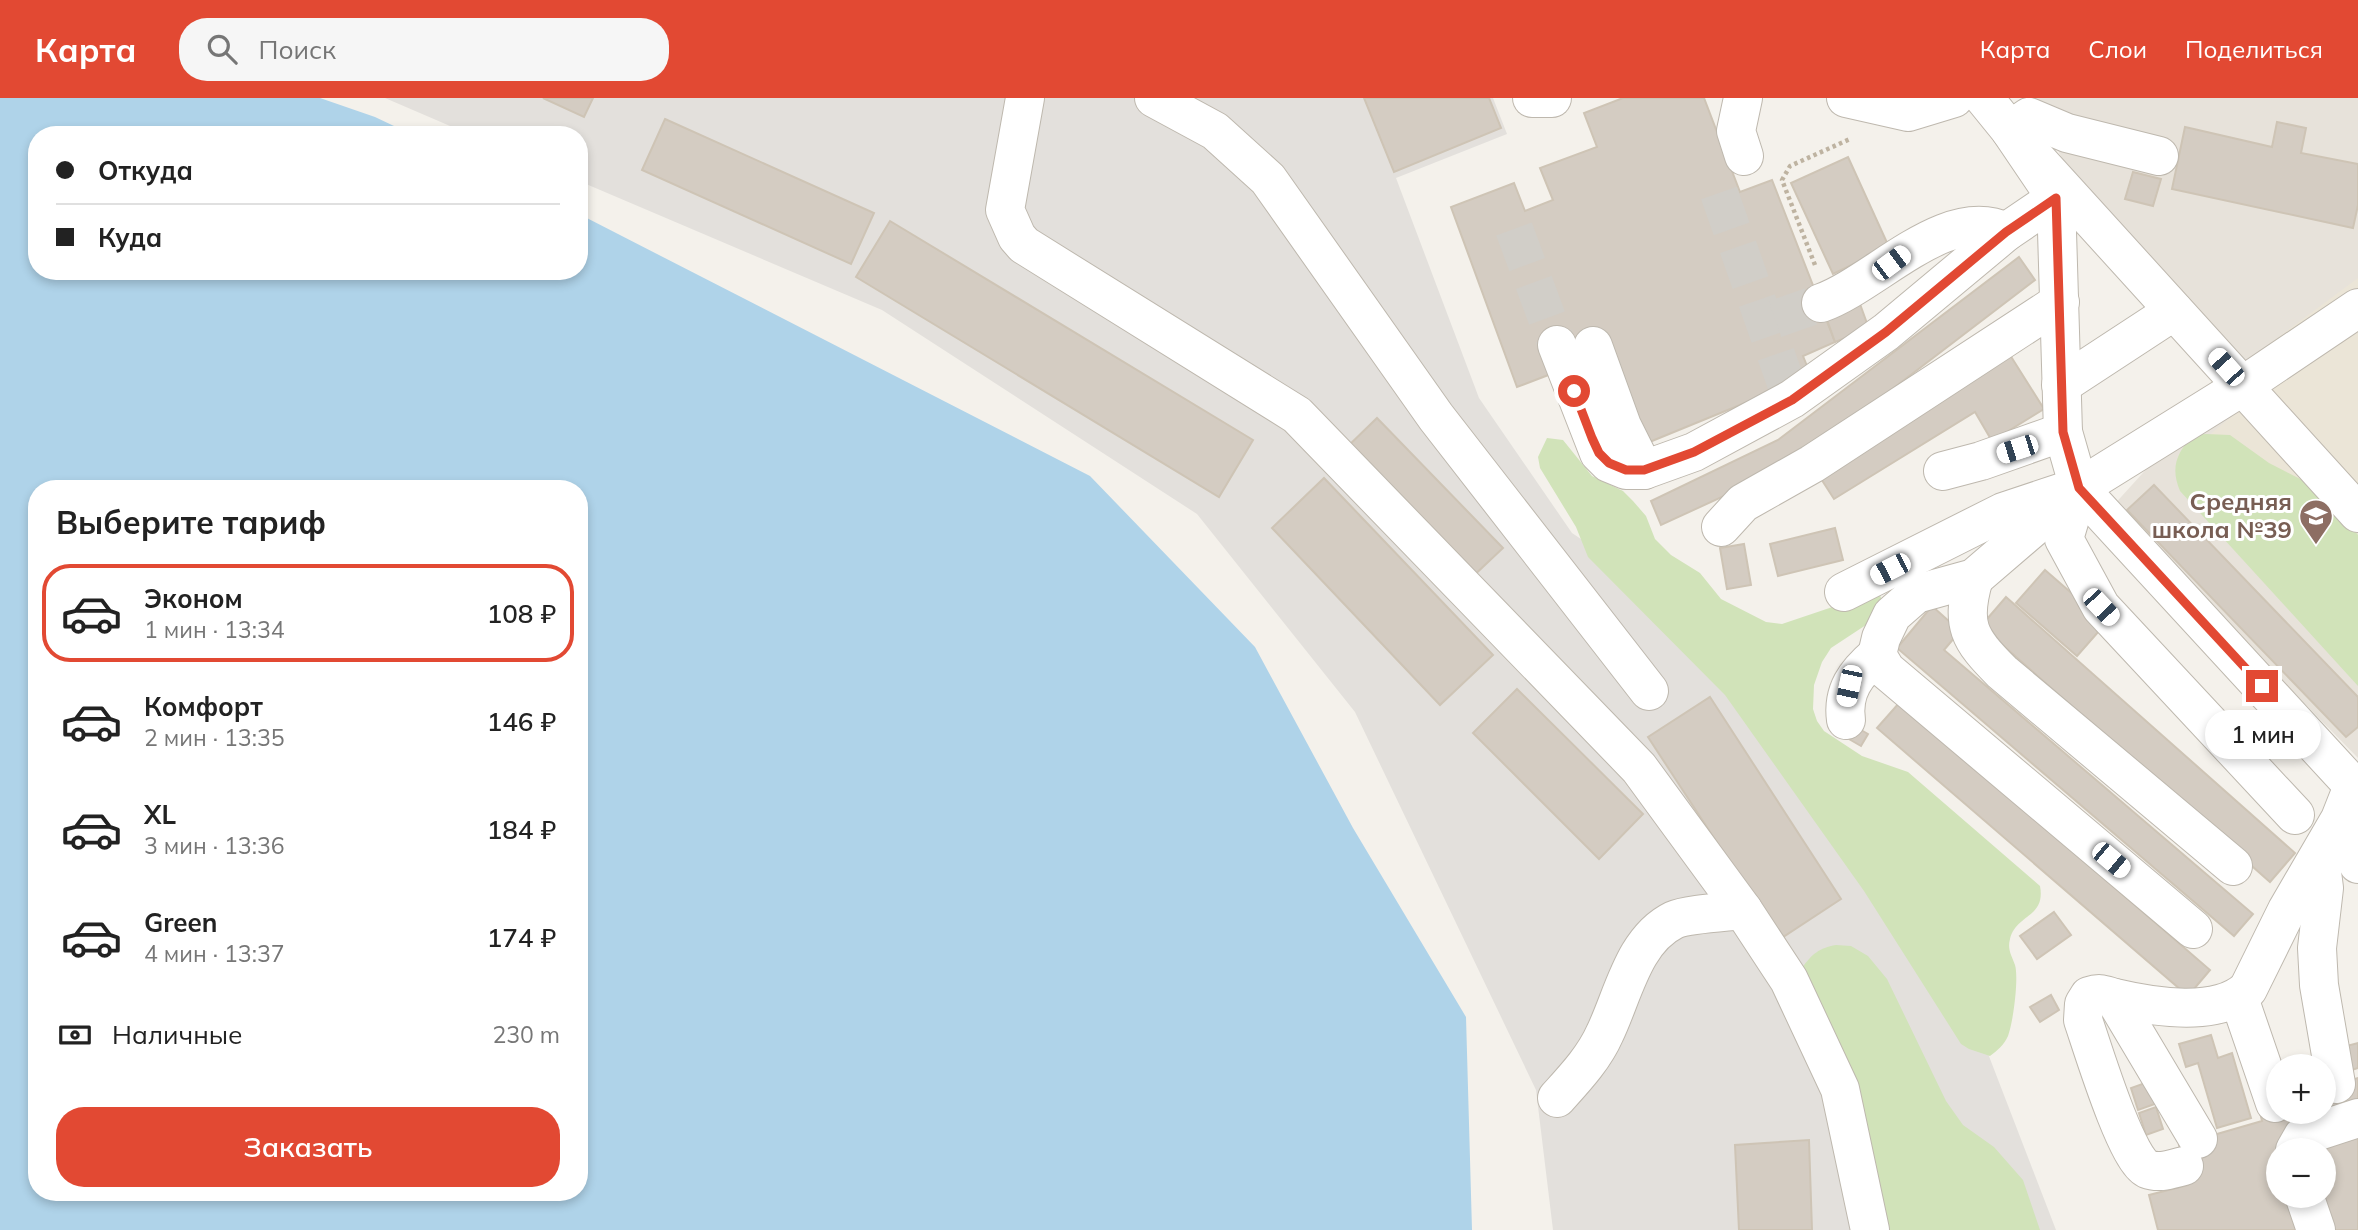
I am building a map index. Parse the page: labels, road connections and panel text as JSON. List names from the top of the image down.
{
  "places": {
    "school or university": ["Средняя школа №39"]
  },
  "page": {
    "header": "Карта",
    "search": "Поиск",
    "nav": ["Карта", "Слои", "Поделиться"],
    "banner": ["Откуда", "Куда"],
    "heading": "Выберите тариф",
    "list": [
      {
        "name": "Эконом",
        "note": "1 мин · 13:34",
        "value": "108 ₽"
      },
      {
        "name": "Комфорт",
        "note": "2 мин · 13:35",
        "value": "146 ₽"
      },
      {
        "name": "XL",
        "note": "3 мин · 13:36",
        "value": "184 ₽"
      },
      {
        "name": "Green",
        "note": "4 мин · 13:37",
        "value": "174 ₽"
      }
    ],
    "bubble": "1 мин",
    "pay": ["Наличные", "230 m"],
    "map_buttons": ["+", "−"],
    "buttons": "Заказать"
  }
}
